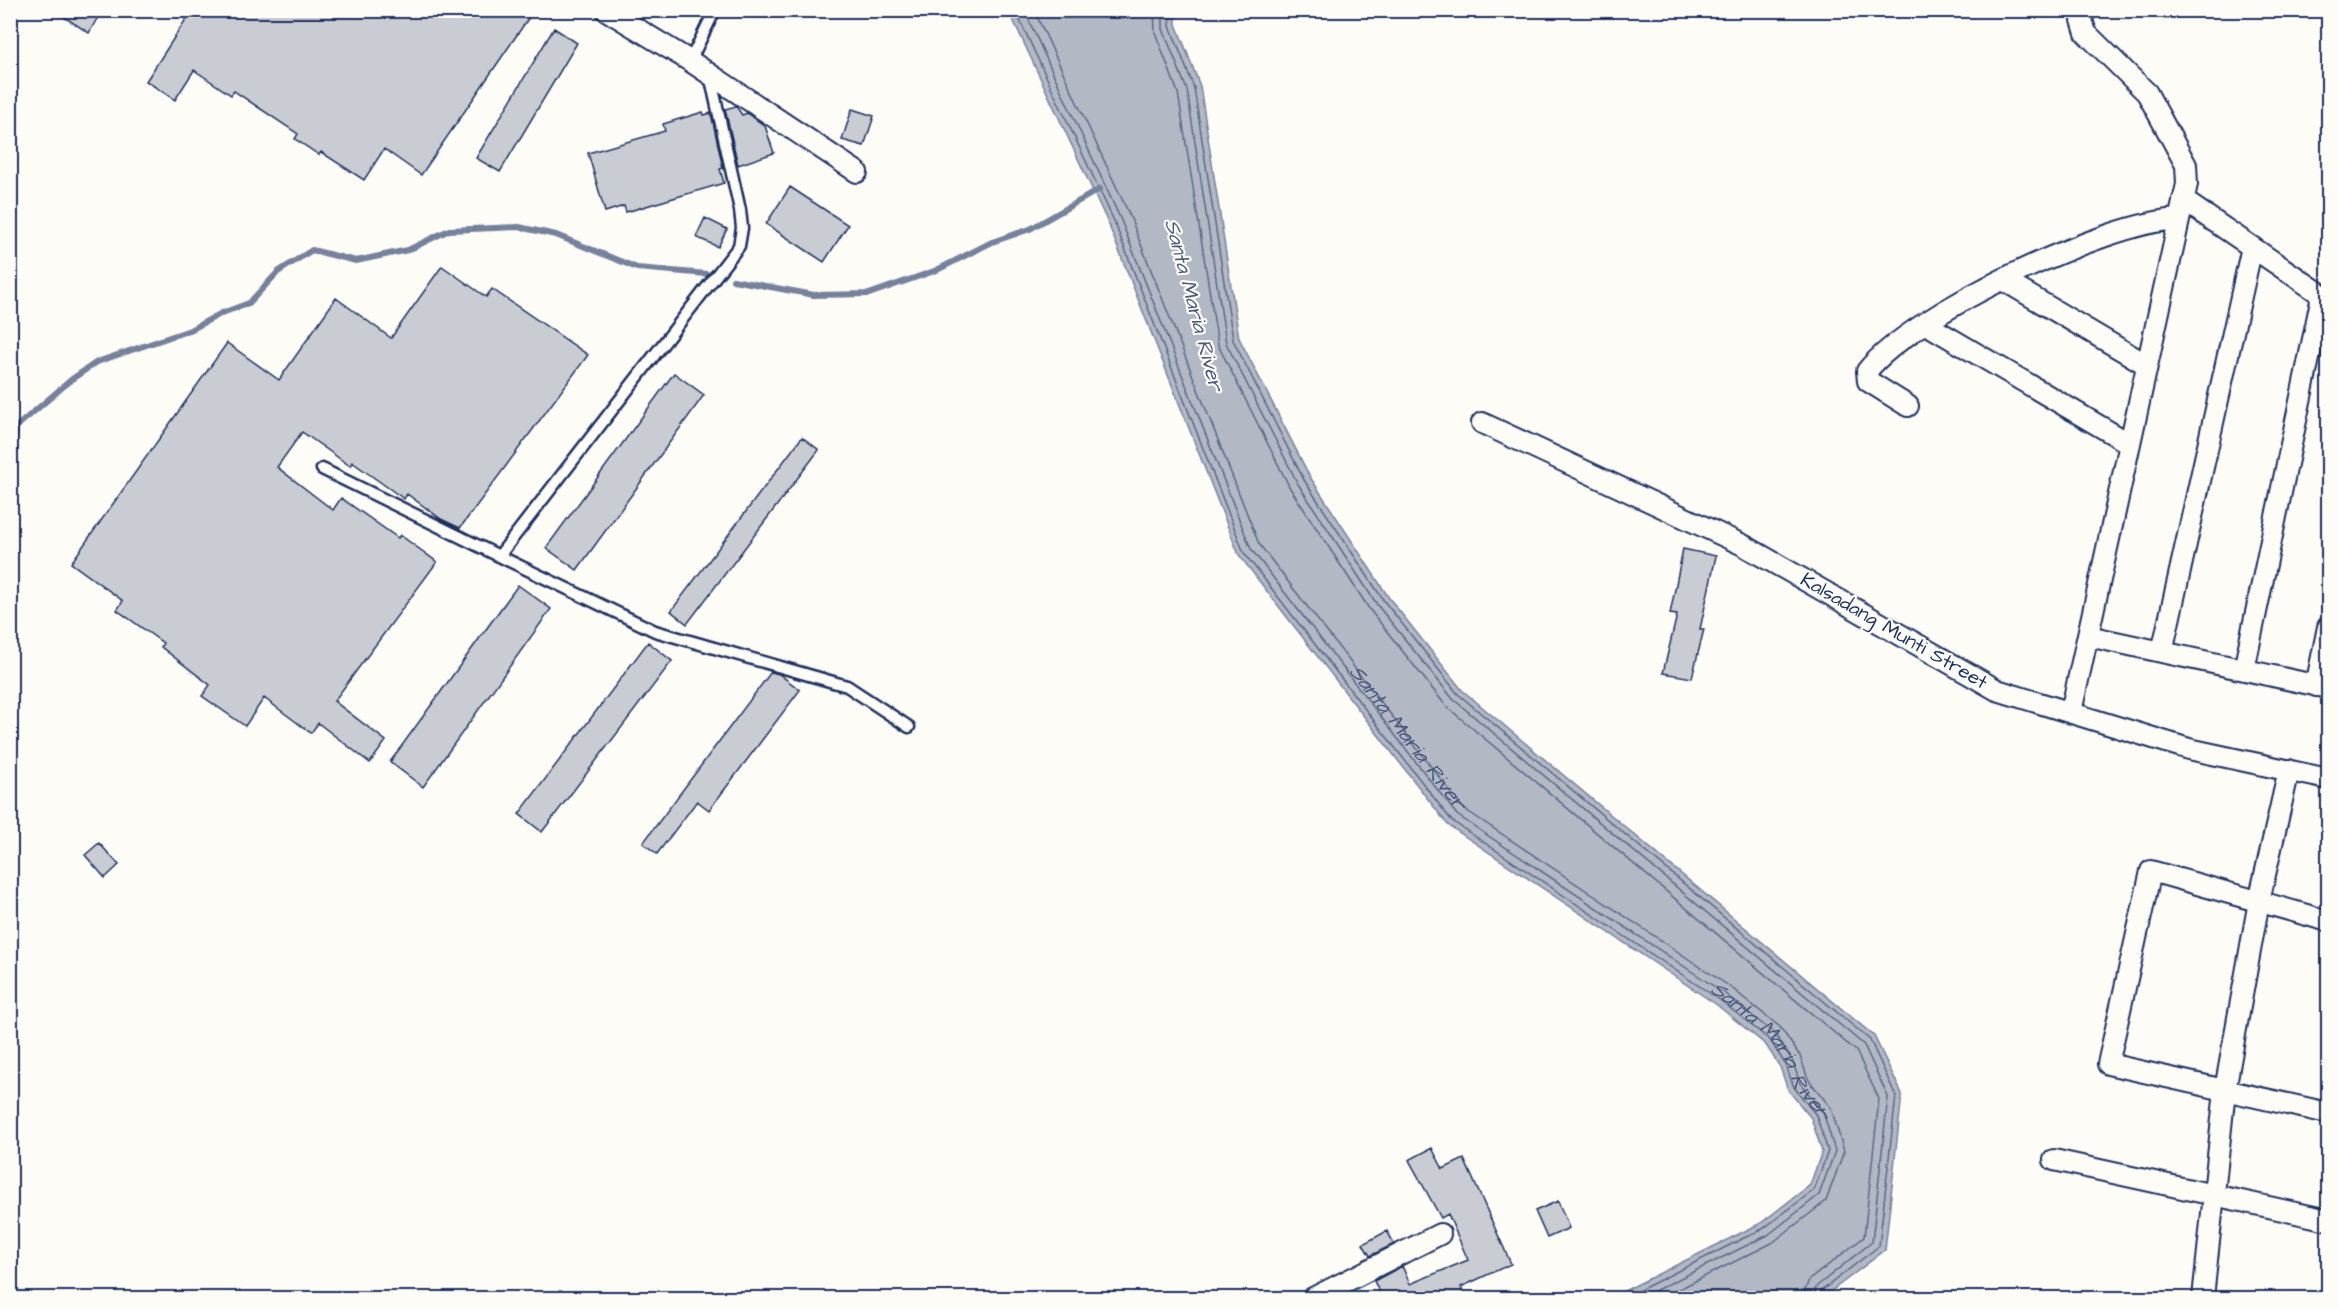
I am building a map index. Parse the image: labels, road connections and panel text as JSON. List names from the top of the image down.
{
  "streets": {
    "street": ["Kalsadang Munti Street"]
  },
  "water": ["Santa Maria River"]
}
